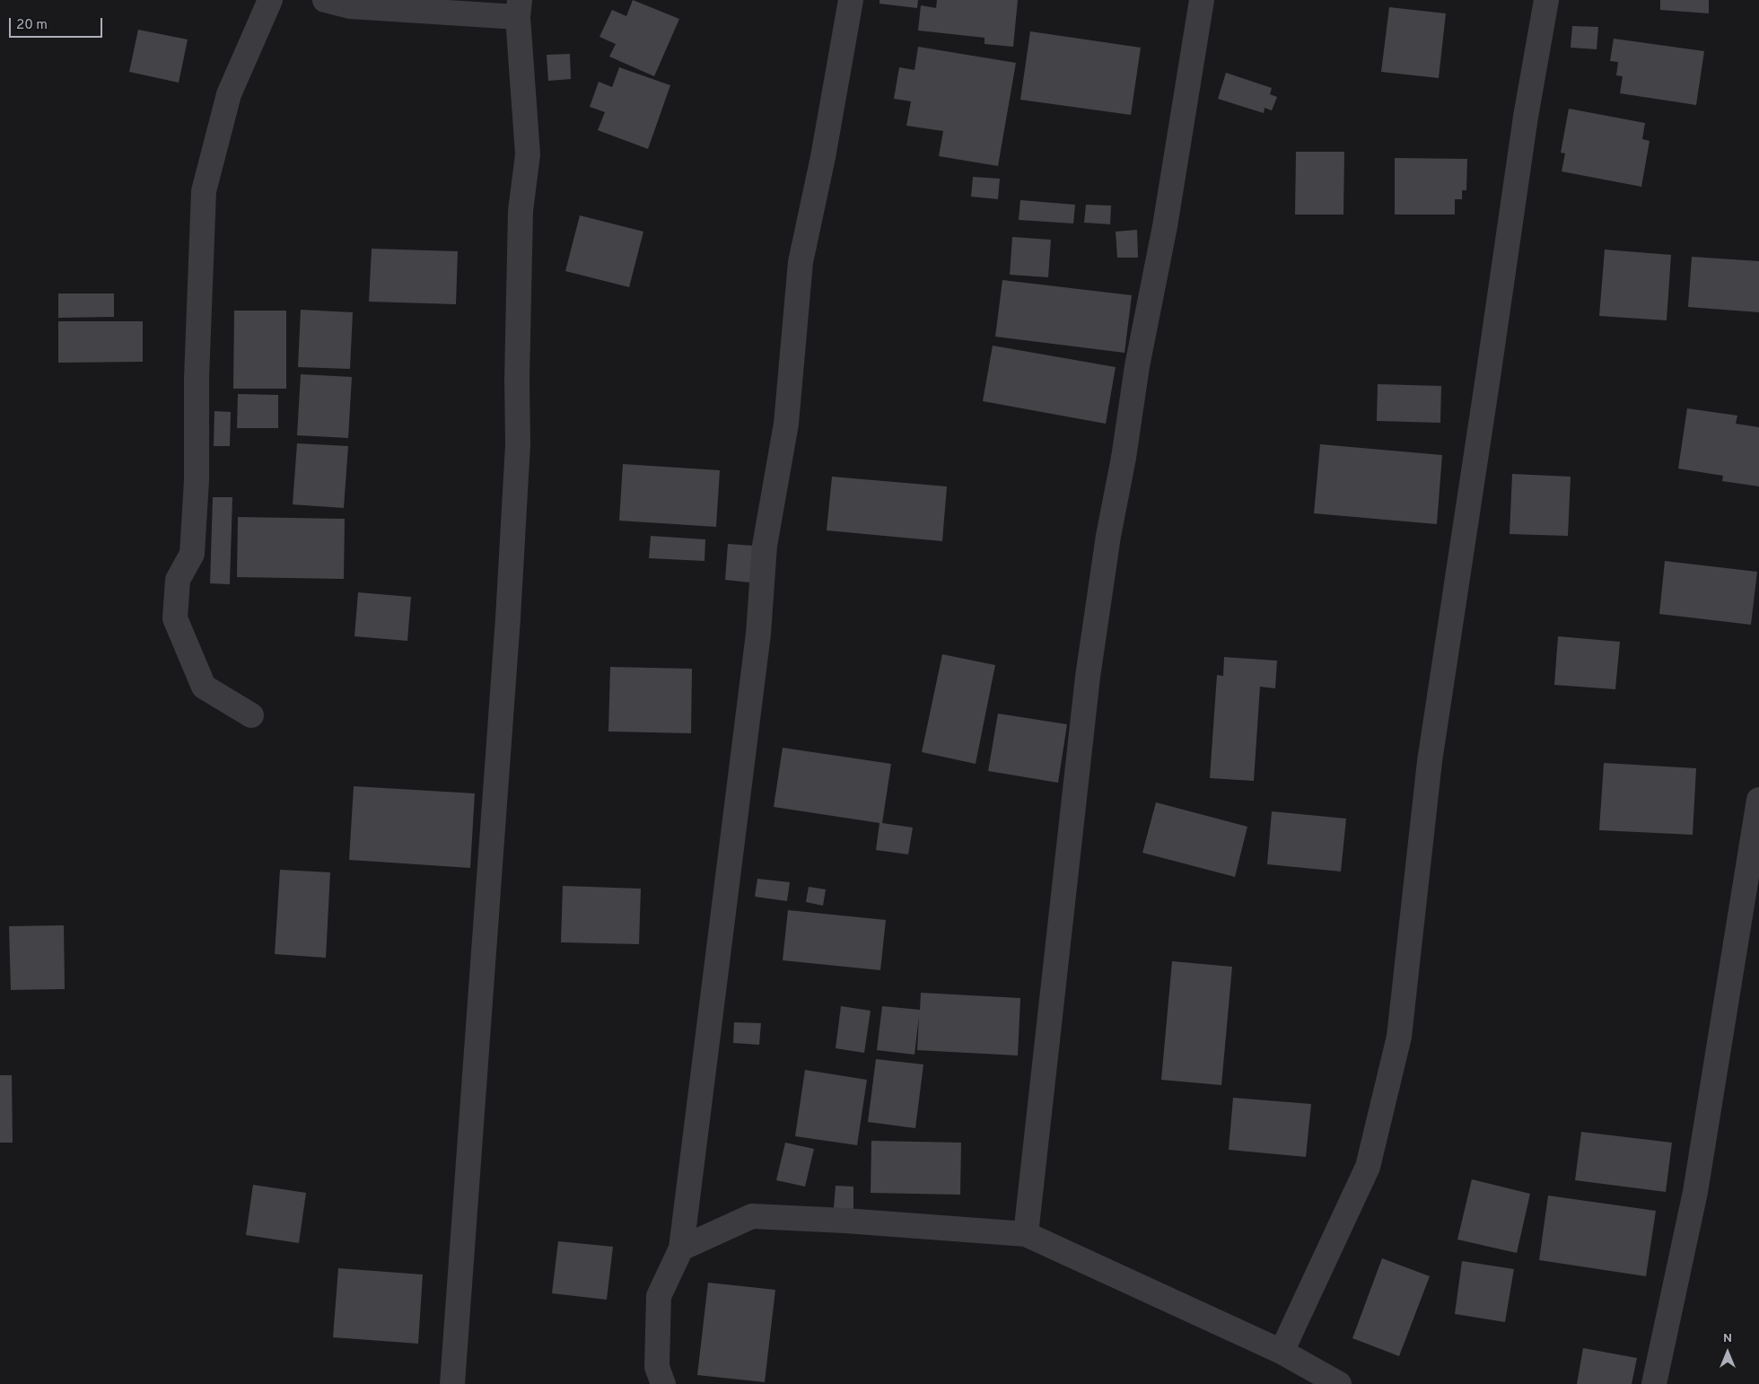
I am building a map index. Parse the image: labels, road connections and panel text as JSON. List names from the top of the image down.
{
  "scale_bar": "20 m",
  "north": "top"
}
